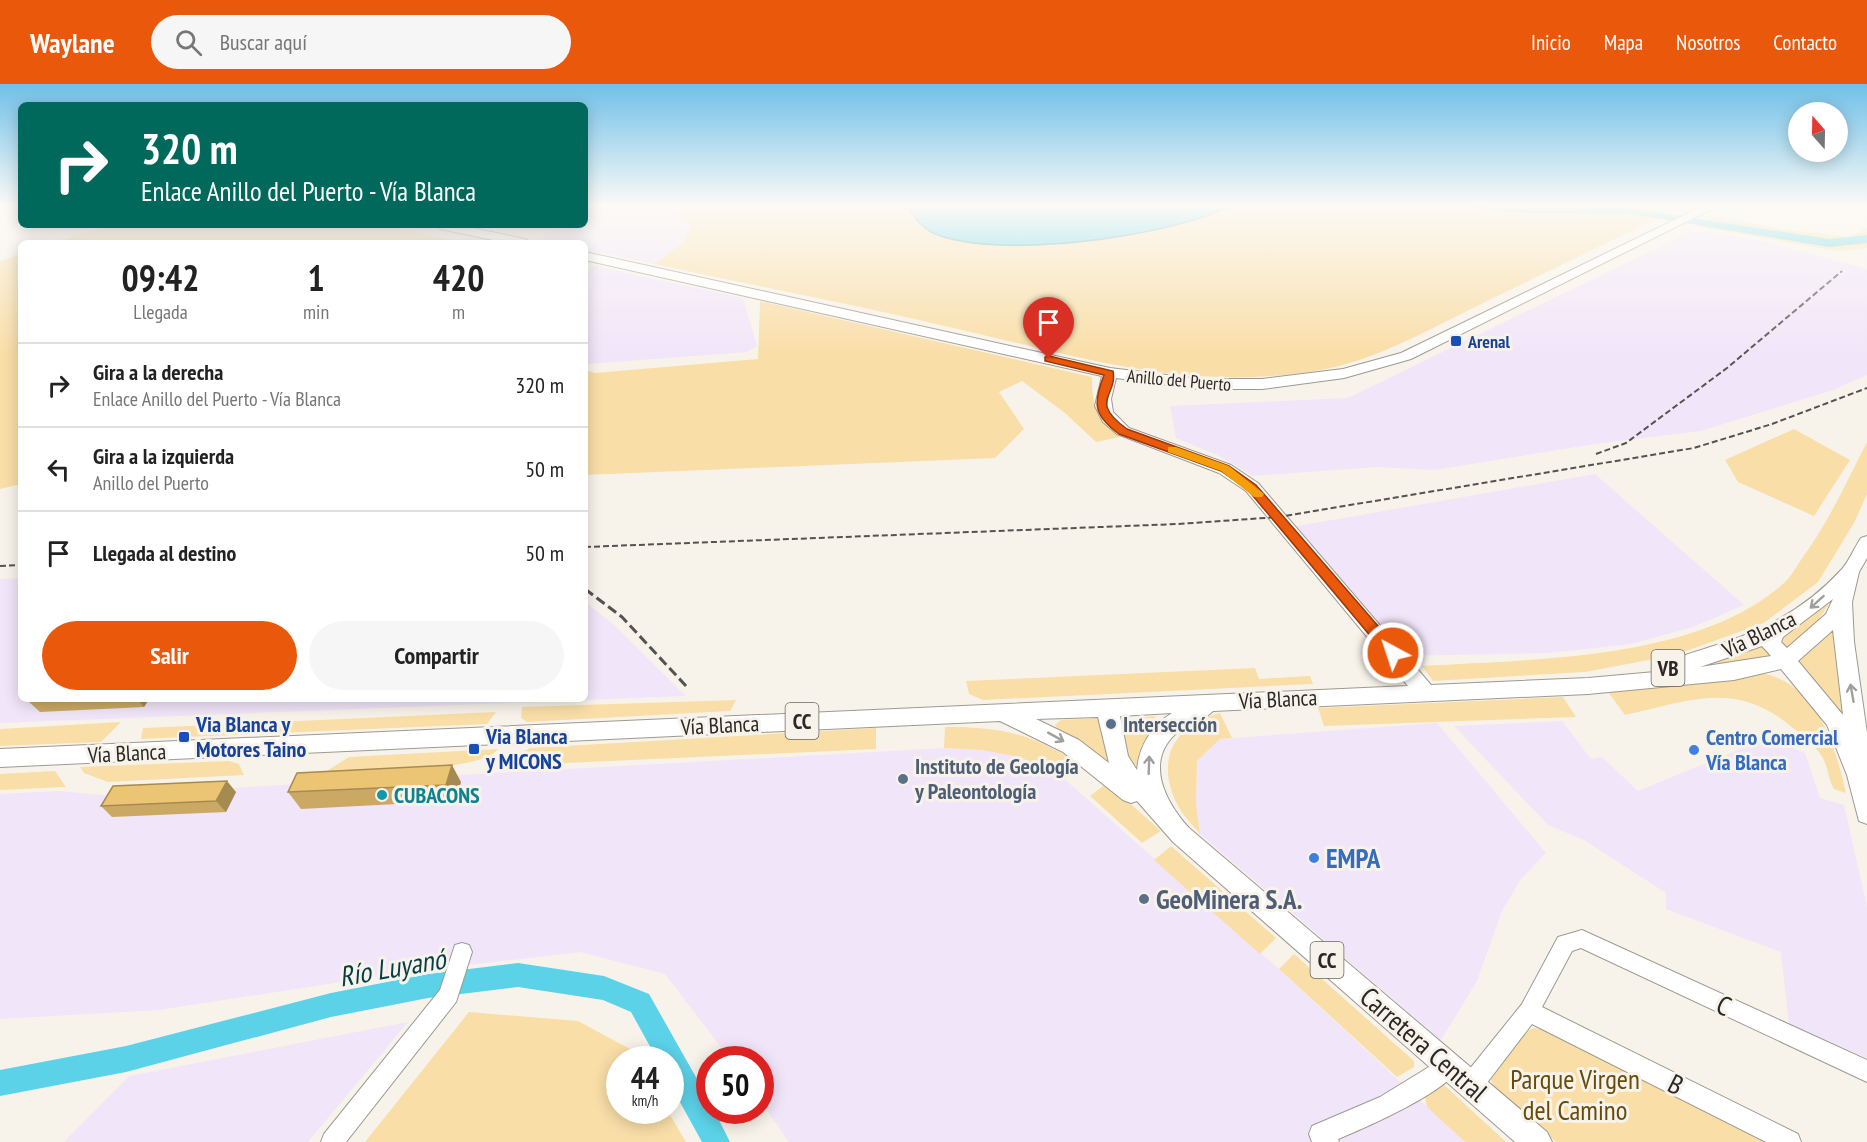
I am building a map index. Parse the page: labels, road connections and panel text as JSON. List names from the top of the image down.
{
  "streets": {
    "main road": [
      "Anillo del Puerto",
      "Vía Blanca",
      "VB",
      "CC",
      "Carretera Central"
    ],
    "street": ["C", "B"]
  },
  "crossings": [
    ["Vía Blanca", "CC"],
    ["Vía Blanca", "Carretera Central"],
    ["CC", "Carretera Central"],
    ["C", "B"]
  ],
  "water": ["Río Luyanó"],
  "parks": ["Parque Virgen del Camino"],
  "places": {
    "transit": ["Arenal", "Via Blanca y Motores Taino", "Via Blanca y MICONS"],
    "other": [
      "Intersección",
      "Centro Comercial Vía Blanca",
      "Instituto de Geología y Paleontología",
      "CUBACONS",
      "EMPA",
      "GeoMinera S.A."
    ]
  },
  "north": "top",
  "page": {
    "header": "Waylane",
    "search": "Buscar aquí",
    "nav": [
      "Inicio",
      "Mapa",
      "Nosotros",
      "Contacto"
    ],
    "turn": ["320 m", "Enlace Anillo del Puerto - Vía Blanca"],
    "eta": [
      "09:42",
      "Llegada",
      "1",
      "min",
      "420",
      "m"
    ],
    "list": [
      {
        "name": "Gira a la derecha",
        "note": "Enlace Anillo del Puerto - Vía Blanca",
        "value": "320 m"
      },
      {
        "name": "Gira a la izquierda",
        "note": "Anillo del Puerto",
        "value": "50 m"
      },
      {
        "name": "Llegada al destino",
        "value": "50 m"
      }
    ],
    "buttons": ["Salir", "Compartir"],
    "speed": "44 km/h",
    "limit": "50"
  }
}
